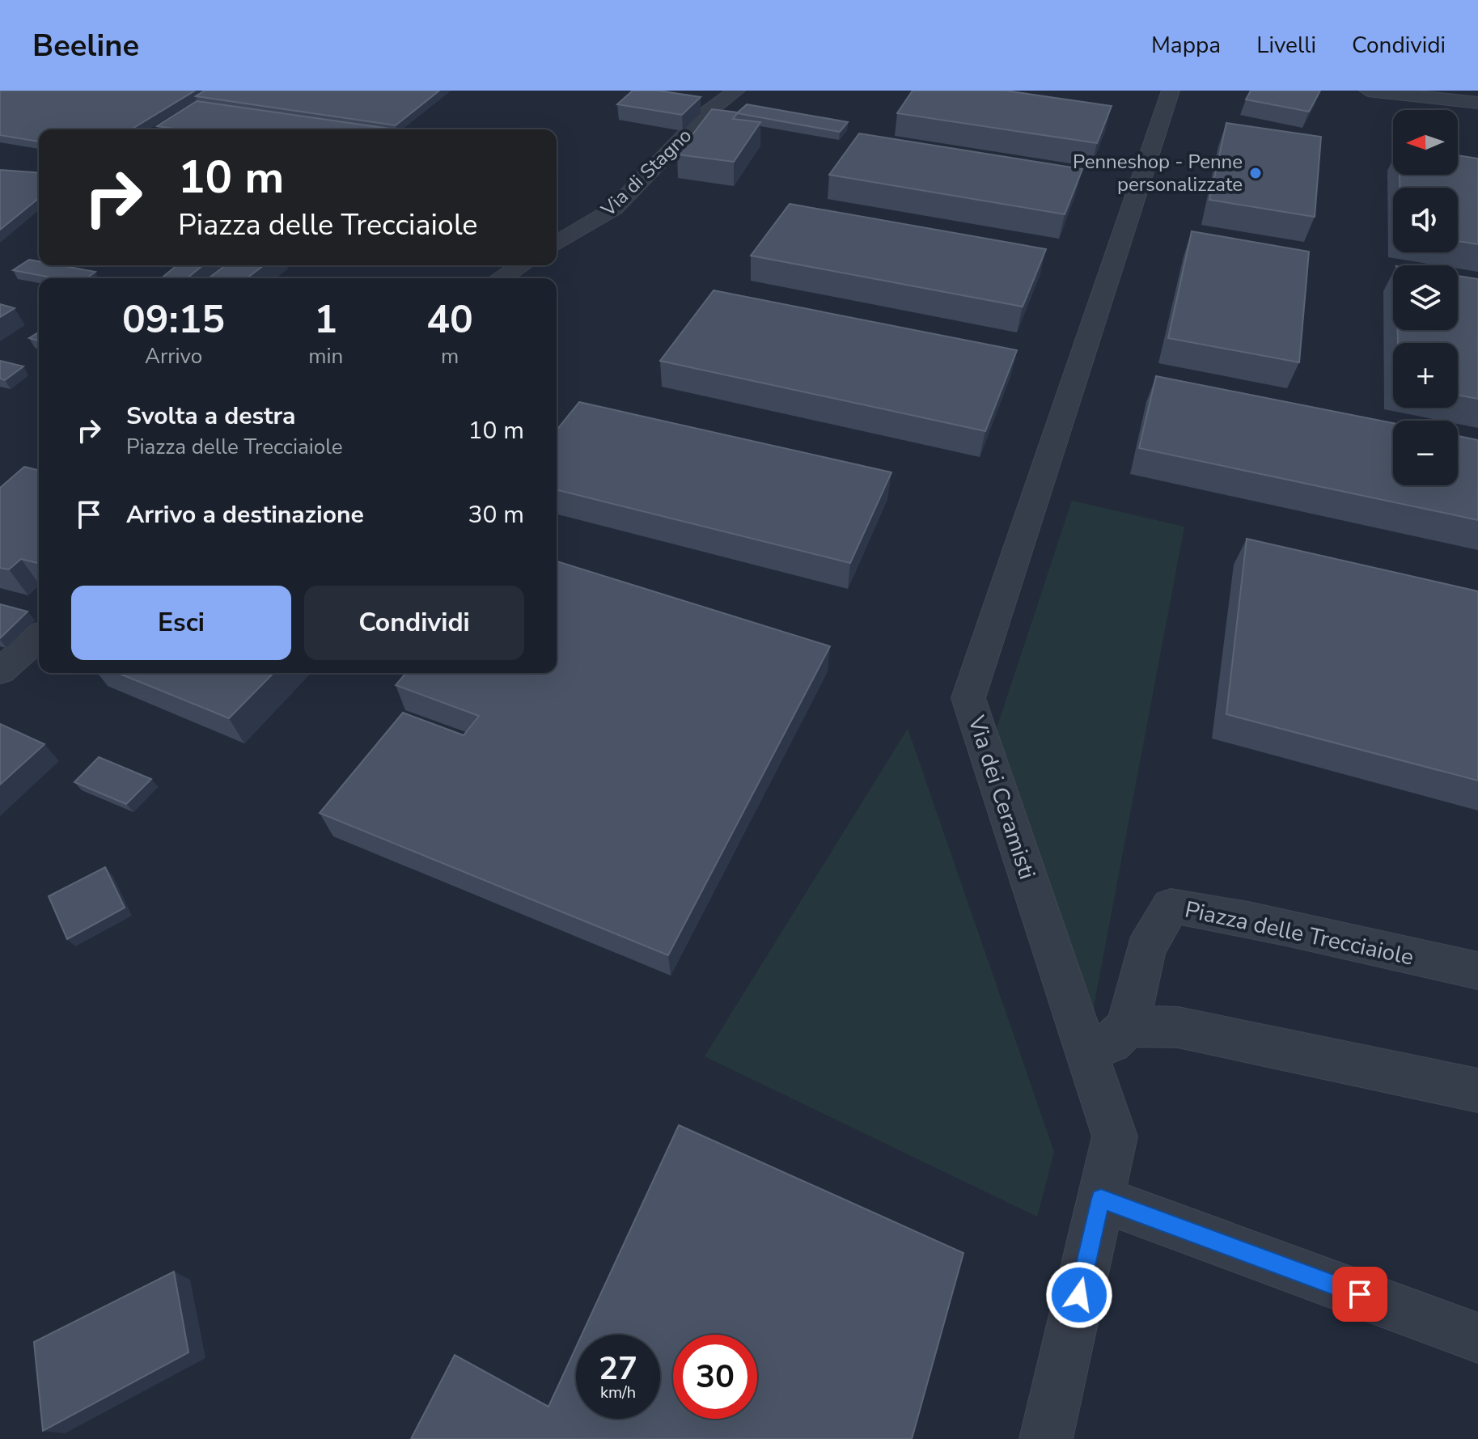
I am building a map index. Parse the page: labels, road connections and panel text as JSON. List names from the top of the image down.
{
  "streets": {
    "street": ["Via di Stagno", "Via dei Ceramisti", "Piazza delle Trecciaiole"]
  },
  "places": ["Penneshop - Penne personalizzate"],
  "north": "left",
  "page": {
    "header": "Beeline",
    "nav": ["Mappa", "Livelli", "Condividi"],
    "map_buttons": ["+", "−"],
    "turn": ["10 m", "Piazza delle Trecciaiole"],
    "eta": [
      "09:15",
      "Arrivo",
      "1",
      "min",
      "40",
      "m"
    ],
    "list": [
      {
        "name": "Svolta a destra",
        "note": "Piazza delle Trecciaiole",
        "value": "10 m"
      },
      {
        "name": "Arrivo a destinazione",
        "value": "30 m"
      }
    ],
    "buttons": ["Esci", "Condividi"],
    "speed": "27 km/h",
    "limit": "30"
  }
}
